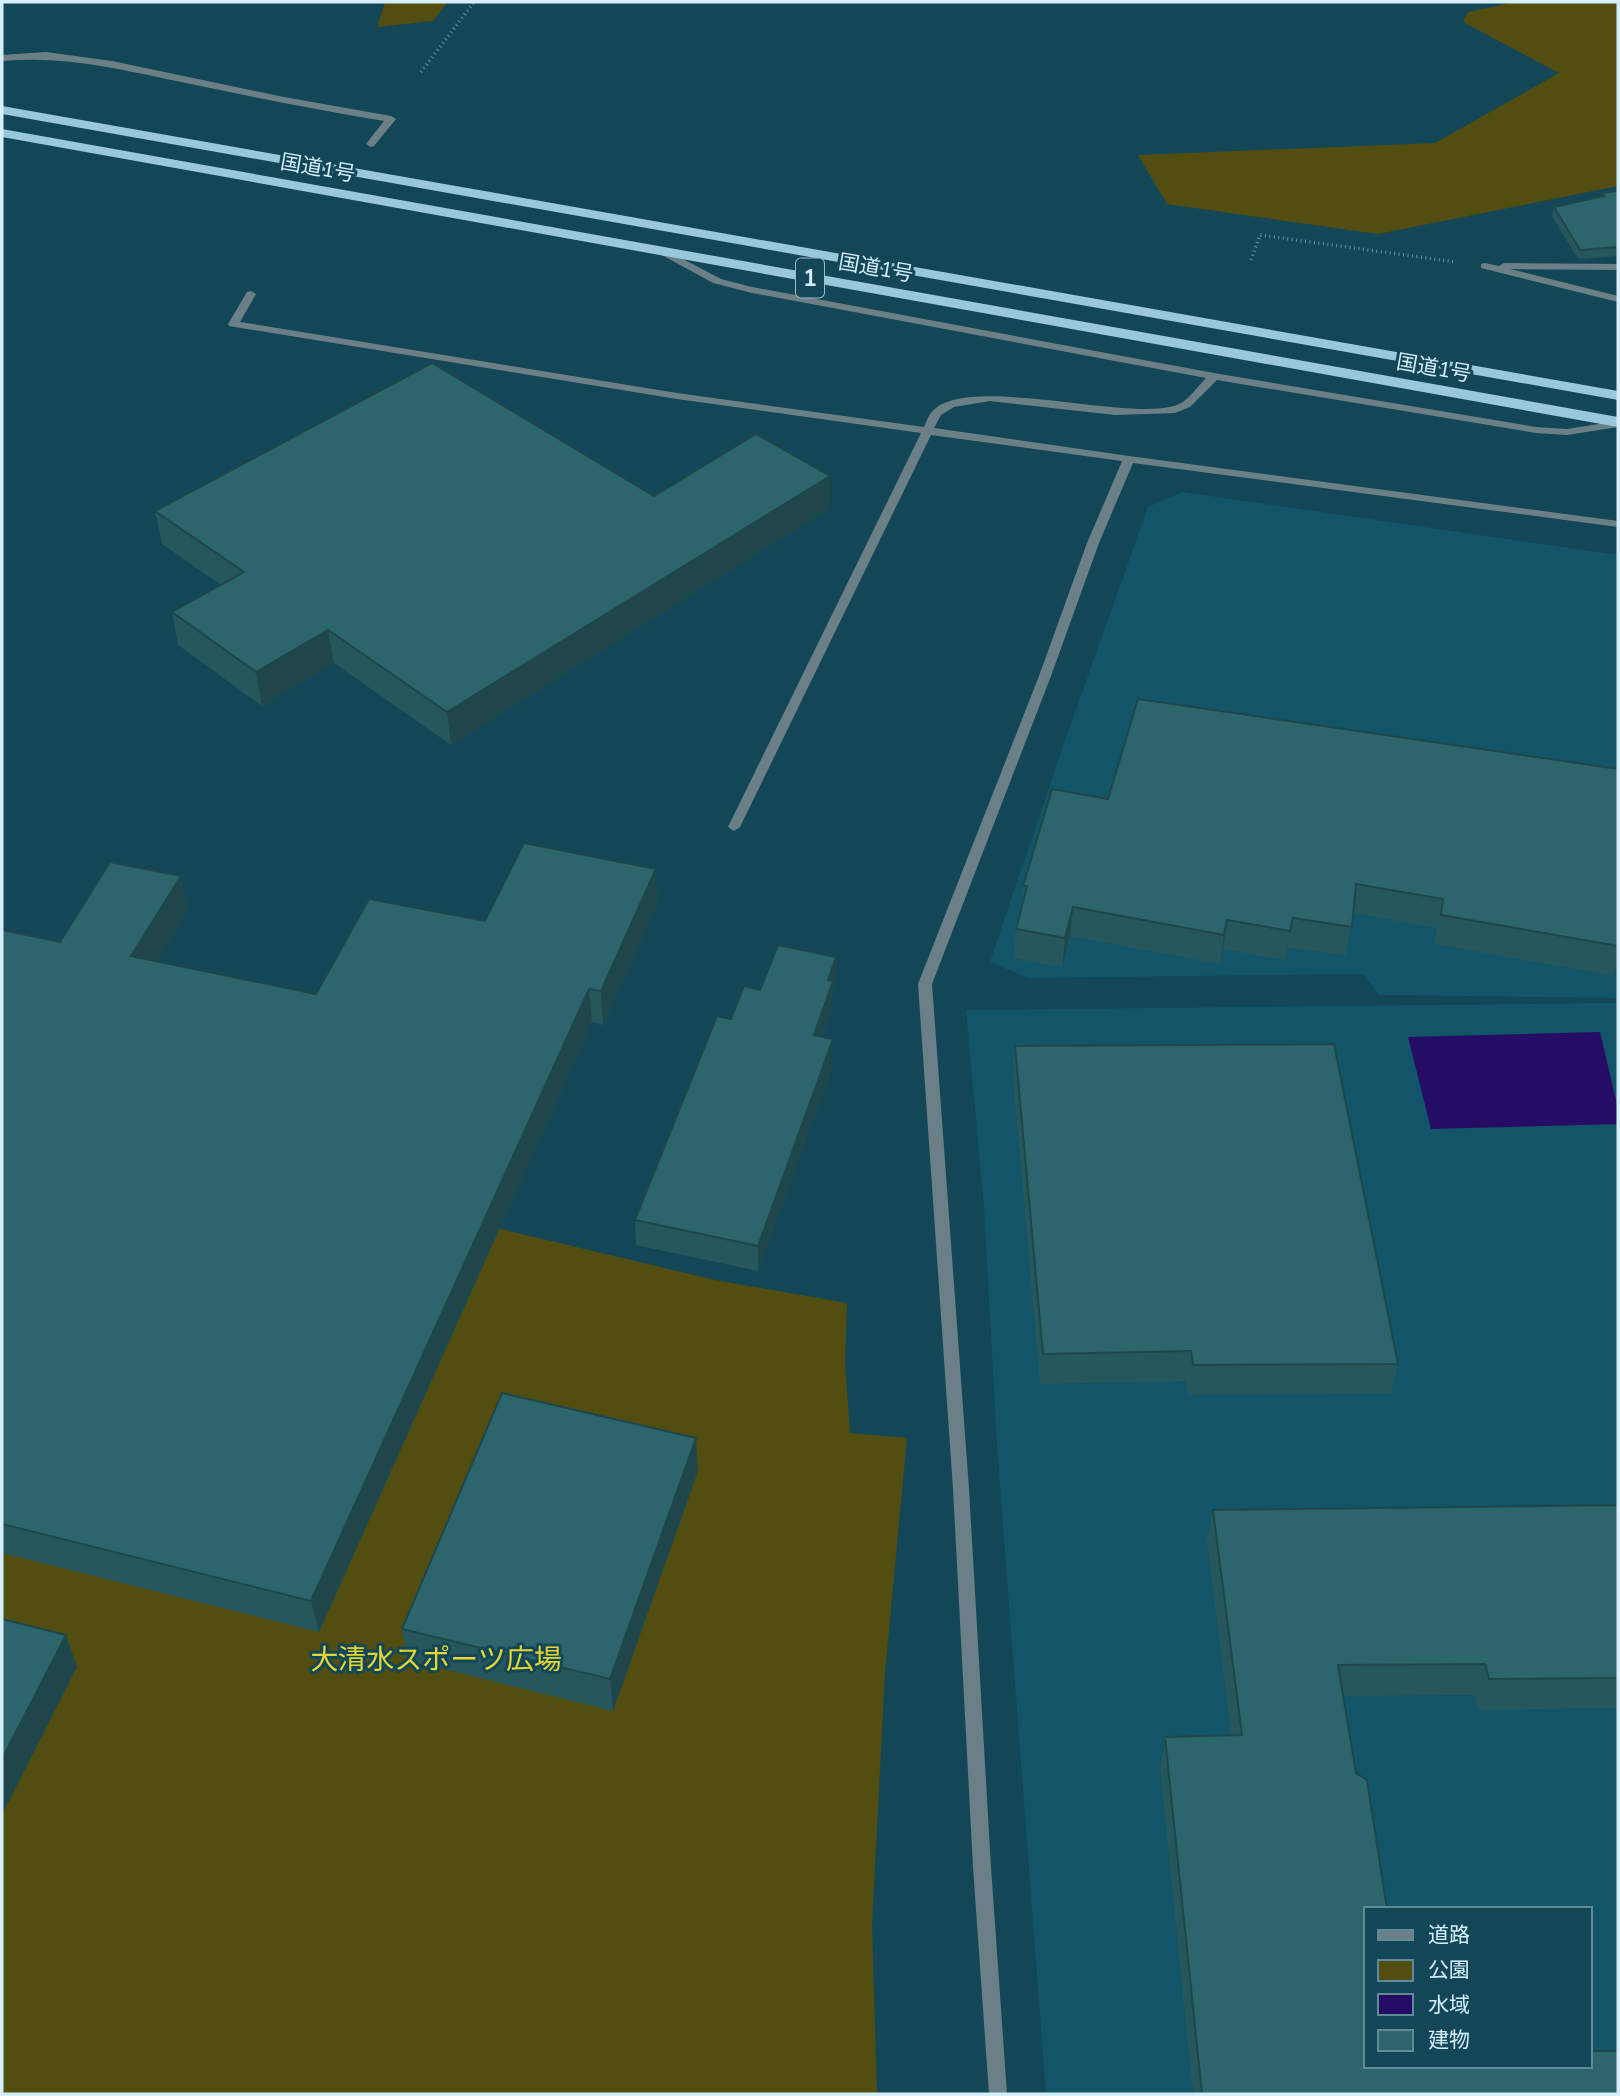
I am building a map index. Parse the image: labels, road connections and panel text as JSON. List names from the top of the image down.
{
  "streets": {
    "highway": ["国道1号", "1"]
  },
  "parks": ["大清水スポーツ広場"],
  "legend": [
    "道路",
    "公園",
    "水域",
    "建物"
  ]
}
